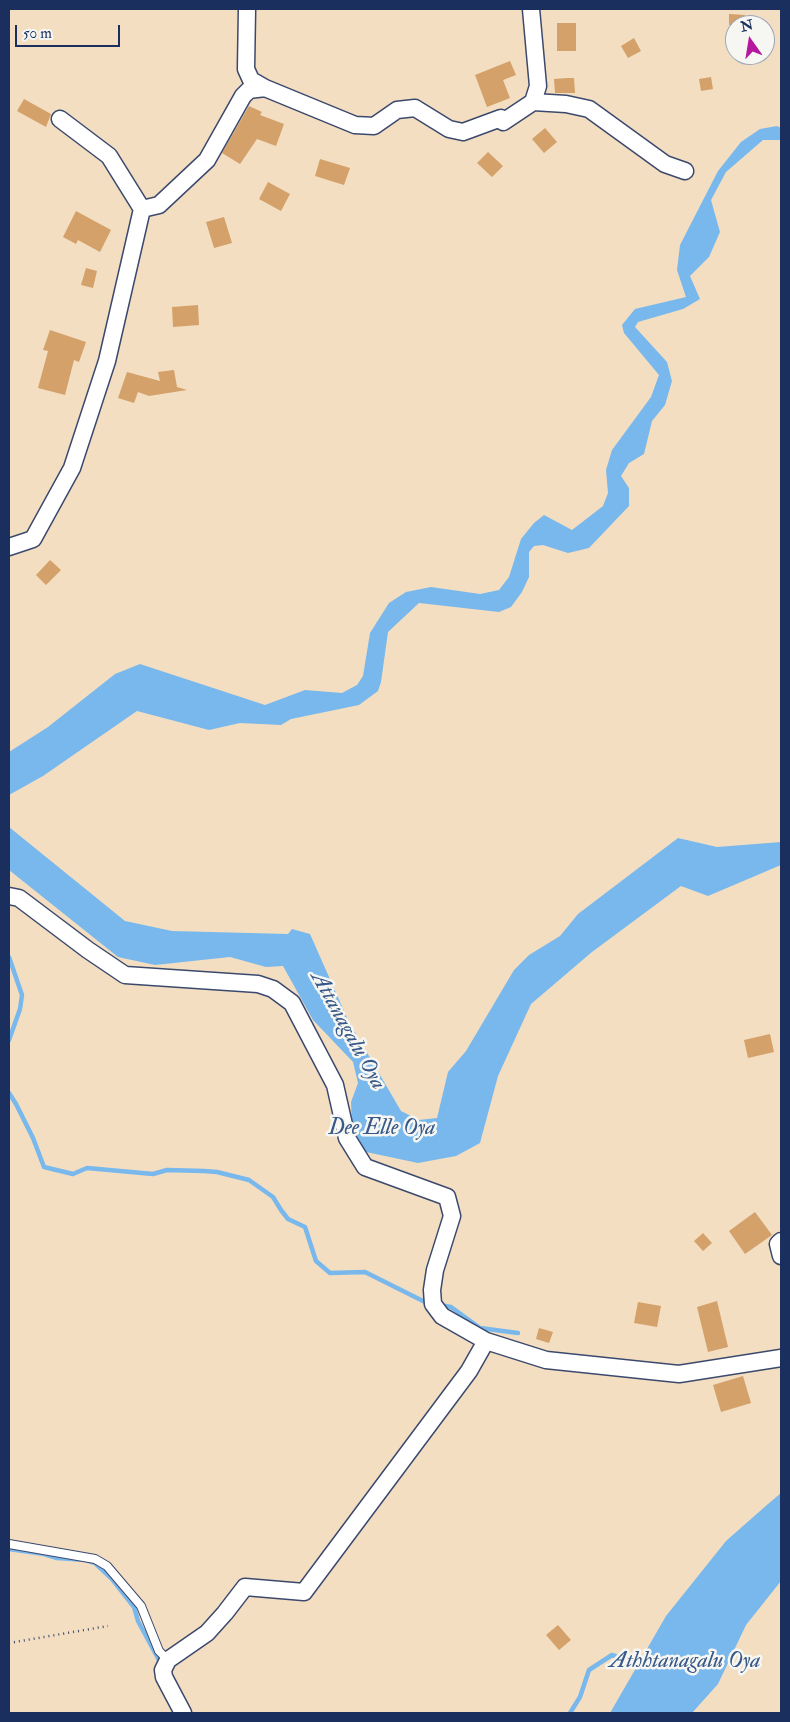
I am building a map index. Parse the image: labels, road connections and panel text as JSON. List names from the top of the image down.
{
  "water": ["Attanagalu Oya", "Dee Elle Oya", "Athhtanagalu Oya"],
  "scale_bar": "50 m",
  "north": "top"
}
